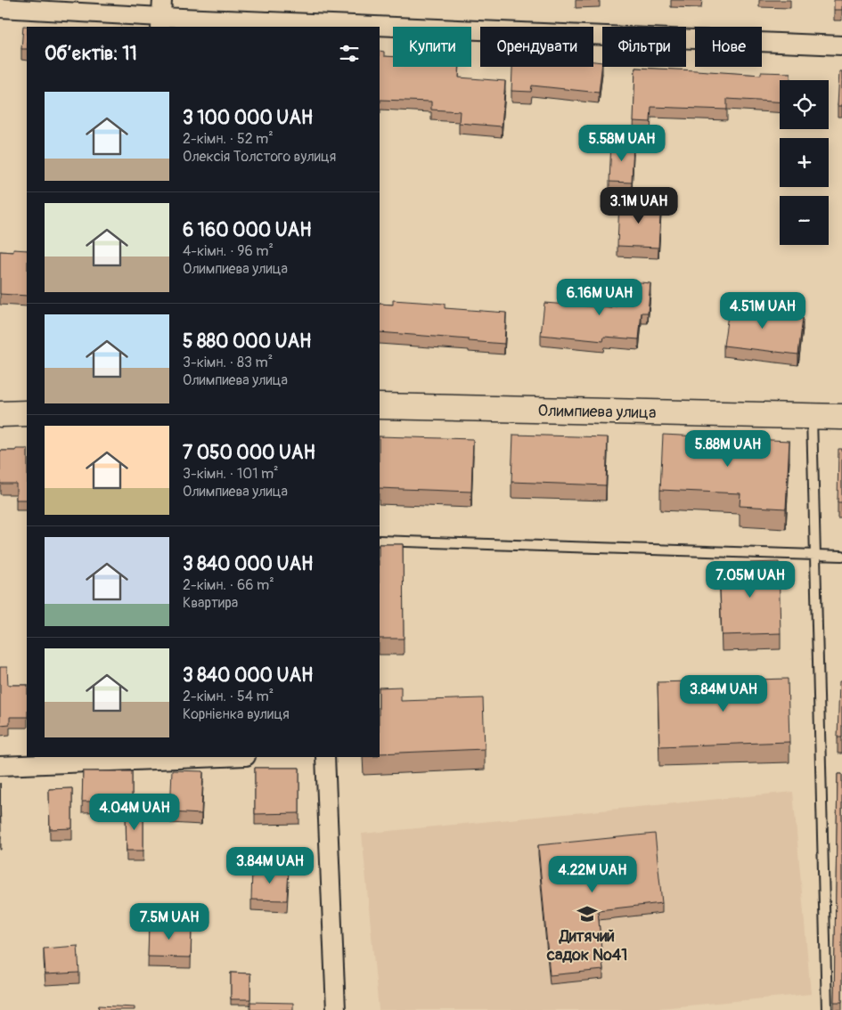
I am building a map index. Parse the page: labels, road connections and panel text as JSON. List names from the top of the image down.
{
  "streets": {
    "main road": ["Олимпиева улица"]
  },
  "places": {
    "school or university": ["Дитячий садок №41"]
  },
  "page": {
    "chip": [
      "Купити",
      "Орендувати",
      "Фільтри",
      "Нове"
    ],
    "heading": "Об’єктів: 11",
    "map_buttons": ["+", "−"],
    "list": [
      {
        "name": "3 100 000 UAH",
        "note": "2-кімн. · 52 m² · Олексія Толстого вулиця"
      },
      {
        "name": "6 160 000 UAH",
        "note": "4-кімн. · 96 m² · Олимпиева улица"
      },
      {
        "name": "5 880 000 UAH",
        "note": "3-кімн. · 83 m² · Олимпиева улица"
      },
      {
        "name": "7 050 000 UAH",
        "note": "3-кімн. · 101 m² · Олимпиева улица"
      },
      {
        "name": "3 840 000 UAH",
        "note": "2-кімн. · 66 m² · Квартира"
      },
      {
        "name": "3 840 000 UAH",
        "note": "2-кімн. · 54 m² · Корнієнка вулиця"
      }
    ],
    "price": [
      "5.58M UAH",
      "3.1M UAH",
      "6.16M UAH",
      "4.51M UAH",
      "5.88M UAH",
      "7.05M UAH",
      "3.84M UAH",
      "4.04M UAH",
      "3.84M UAH",
      "4.22M UAH",
      "7.5M UAH"
    ]
  }
}
